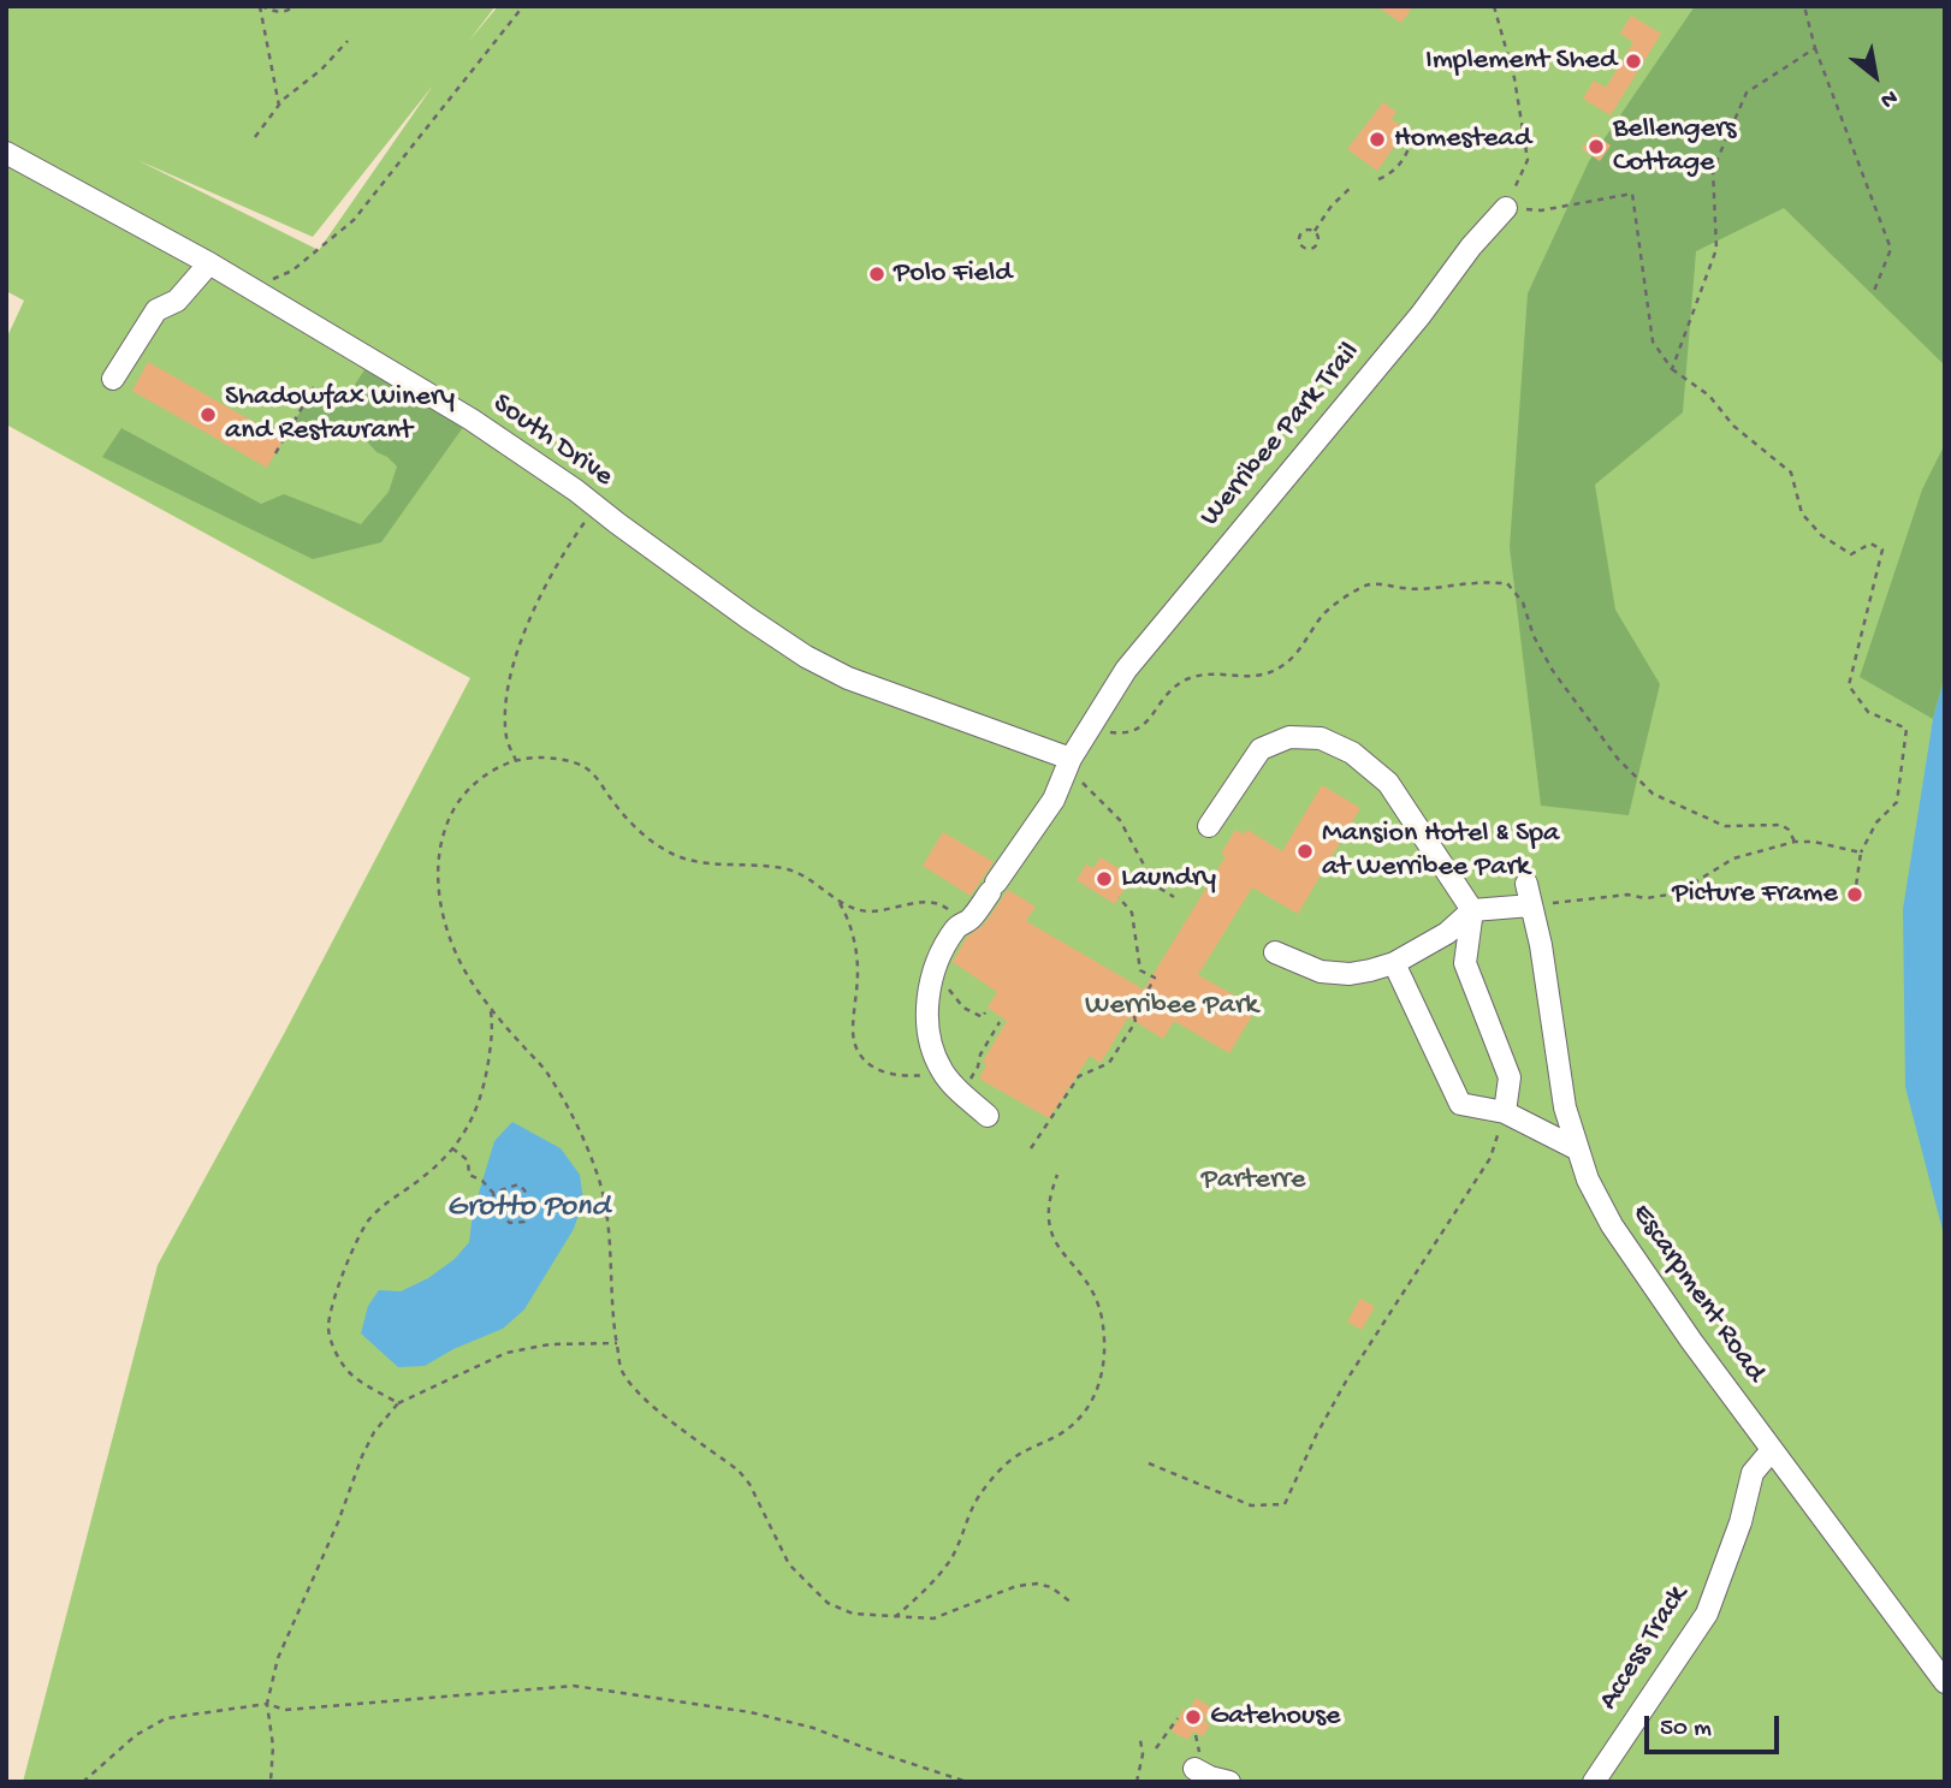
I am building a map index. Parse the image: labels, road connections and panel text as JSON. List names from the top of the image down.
{
  "streets": {
    "street": [
      "Werribee Park Trail",
      "South Drive",
      "Escarpment Road",
      "Access Track"
    ]
  },
  "crossings": [
    ["Werribee Park Trail", "South Drive"],
    ["Escarpment Road", "Access Track"]
  ],
  "water": ["Grotto Pond"],
  "parks": ["Werribee Park", "Parterre"],
  "places": [
    "Implement Shed",
    "Homestead",
    "Bellengers Cottage",
    "Polo Field",
    "Shadowfax Winery and Restaurant",
    "Mansion Hotel & Spa at Werribee Park",
    "Laundry",
    "Picture Frame",
    "Gatehouse"
  ],
  "scale_bar": "50 m",
  "north": "bottom right"
}
